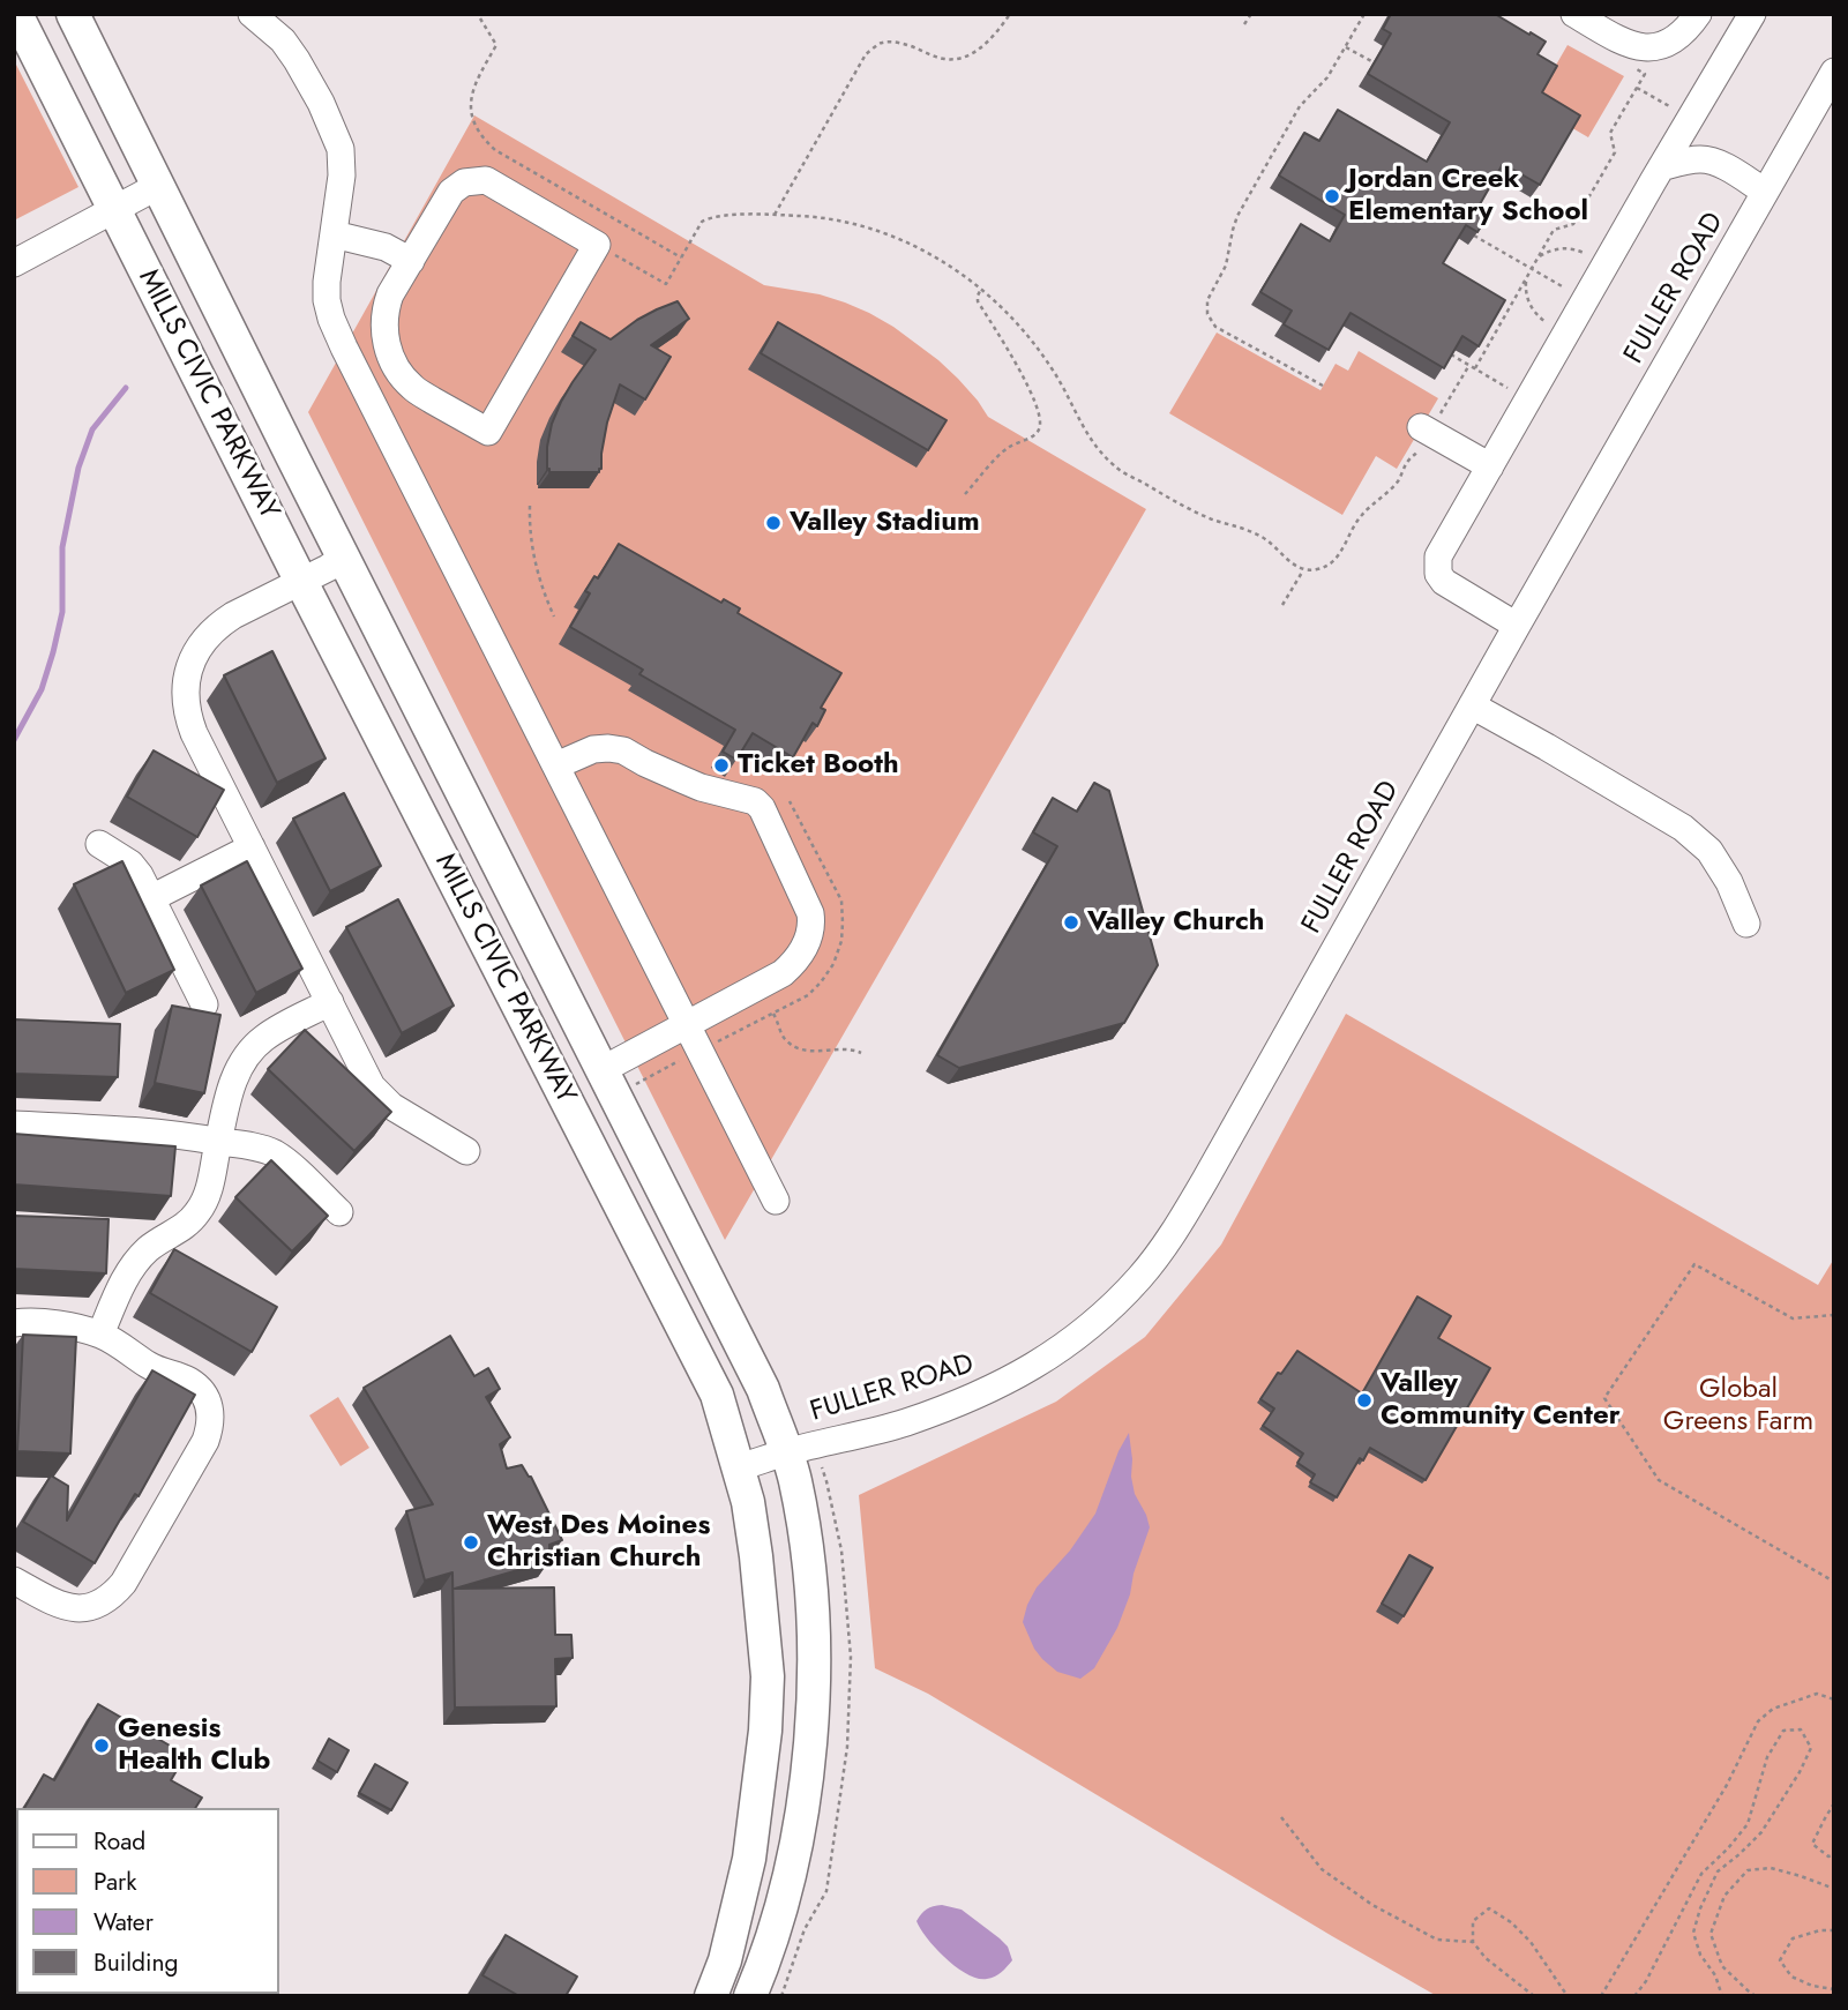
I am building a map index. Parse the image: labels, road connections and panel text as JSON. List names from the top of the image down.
{
  "streets": {
    "main road": ["MILLS CIVIC PARKWAY"],
    "street": ["FULLER ROAD"]
  },
  "crossings": [
    ["FULLER ROAD", "MILLS CIVIC PARKWAY"]
  ],
  "parks": ["Global Greens Farm"],
  "places": [
    "Jordan Creek Elementary School",
    "Valley Stadium",
    "Ticket Booth",
    "Valley Church",
    "Valley Community Center",
    "West Des Moines Christian Church",
    "Genesis Health Club"
  ],
  "legend": [
    "Road",
    "Park",
    "Water",
    "Building"
  ]
}
